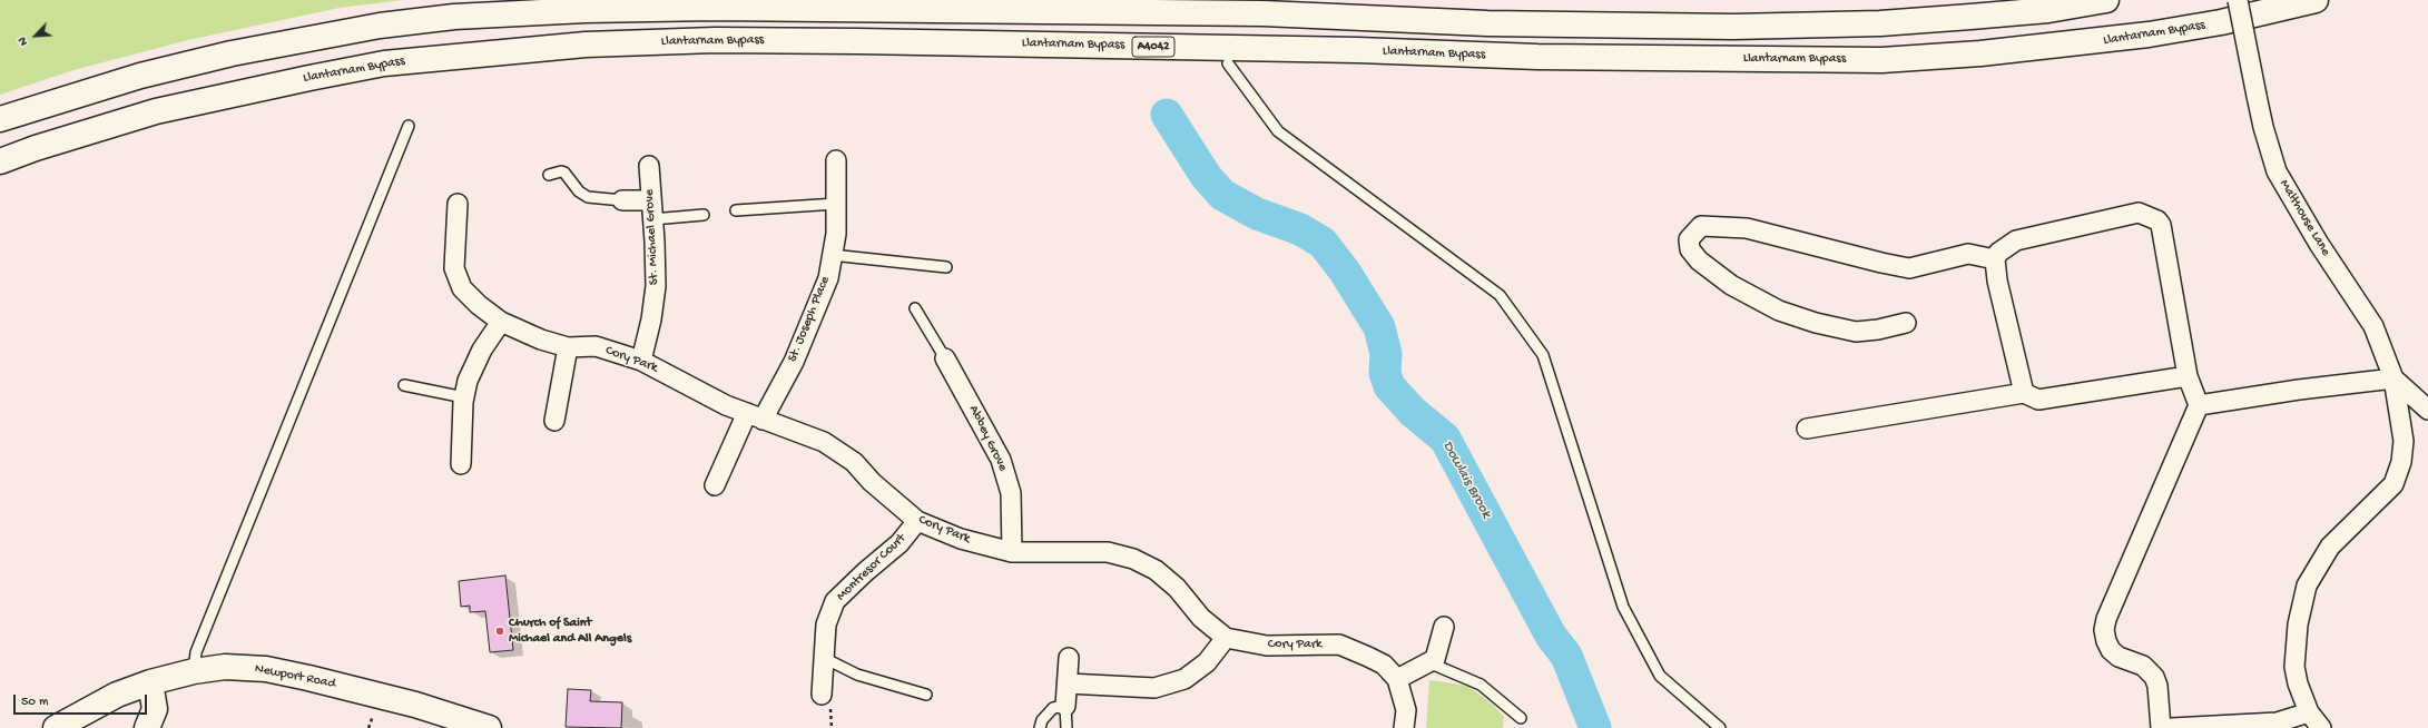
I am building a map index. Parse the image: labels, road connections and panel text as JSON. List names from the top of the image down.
{
  "streets": {
    "main road": ["Llantarnam Bypass", "A4042", "Newport Road"],
    "street": [
      "Malthouse Lane",
      "St. Michael Grove",
      "St. Joseph Place",
      "Cory Park",
      "Abbey Grove",
      "Montresor Court"
    ]
  },
  "crossings": [
    ["St. Michael Grove", "Cory Park"],
    ["St. Joseph Place", "Cory Park"],
    ["Cory Park", "Abbey Grove"],
    ["Cory Park", "Montresor Court"]
  ],
  "water": ["Dowlais Brook"],
  "places": ["Church of Saint Michael and All Angels"],
  "scale_bar": "50 m",
  "north": "bottom left"
}
